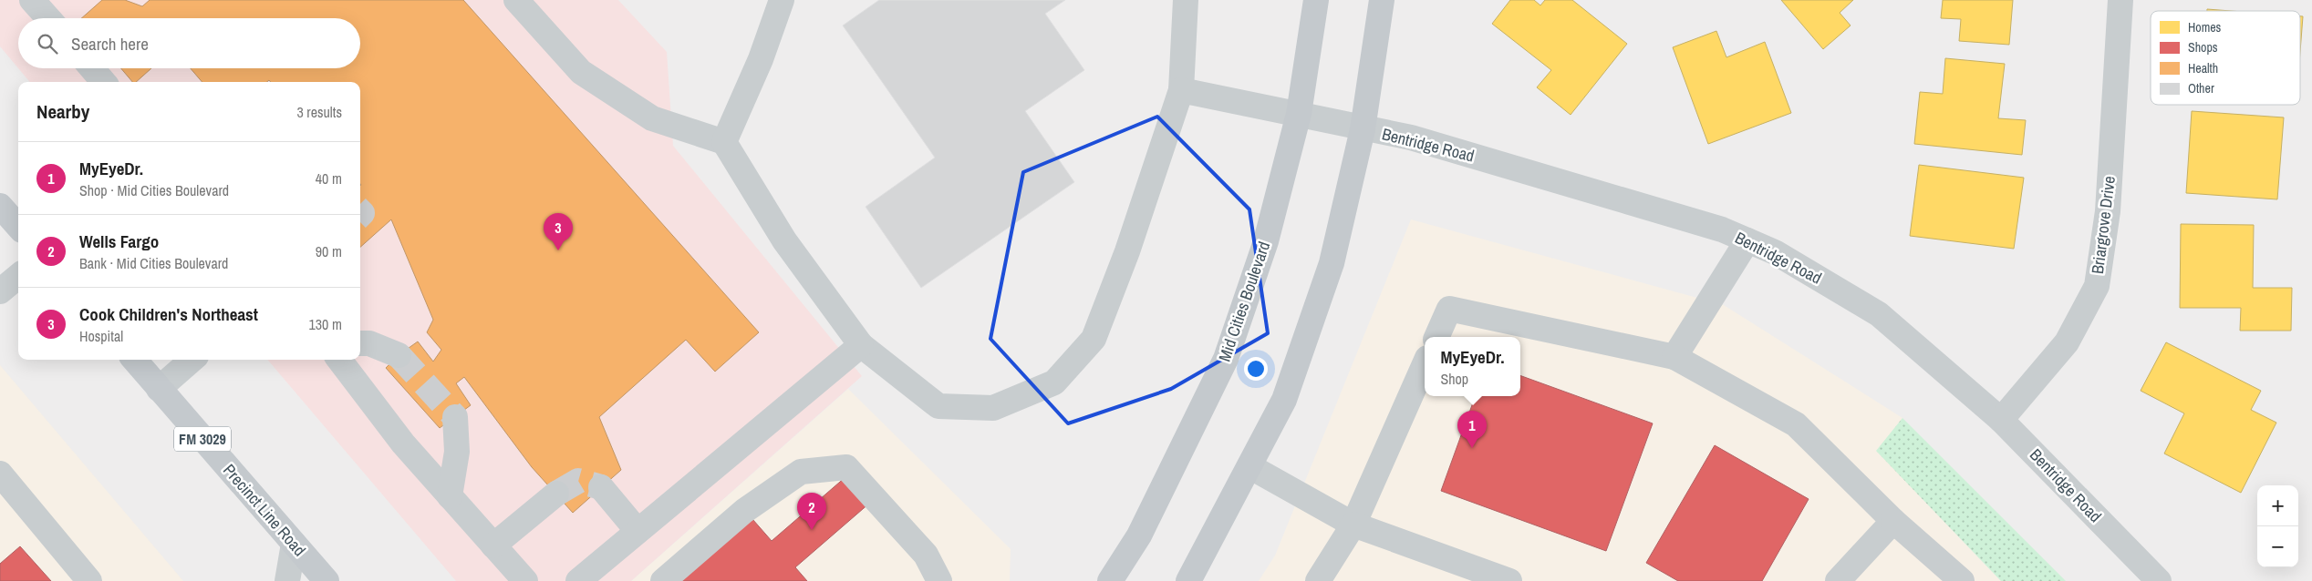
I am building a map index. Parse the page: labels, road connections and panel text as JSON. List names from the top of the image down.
{
  "streets": {
    "main road": ["Mid Cities Boulevard", "FM 3029", "Precinct Line Road"],
    "street": ["Bentridge Road", "Briargrove Drive"]
  },
  "crossings": [
    ["Bentridge Road", "Briargrove Drive"],
    ["Bentridge Road", "Mid Cities Boulevard"]
  ],
  "legend": [
    "Homes",
    "Shops",
    "Health",
    "Other"
  ],
  "page": {
    "search": "Search here",
    "heading": ["Nearby", "3 results"],
    "list": [
      {
        "mark": "1",
        "name": "MyEyeDr.",
        "note": "Shop · Mid Cities Boulevard",
        "value": "40 m"
      },
      {
        "mark": "2",
        "name": "Wells Fargo",
        "note": "Bank · Mid Cities Boulevard",
        "value": "90 m"
      },
      {
        "mark": "3",
        "name": "Cook Children's Northeast",
        "note": "Hospital",
        "value": "130 m"
      }
    ],
    "pins": ["3", "1", "2"],
    "popup": ["MyEyeDr.", "Shop"],
    "map_buttons": ["+", "−"]
  }
}
